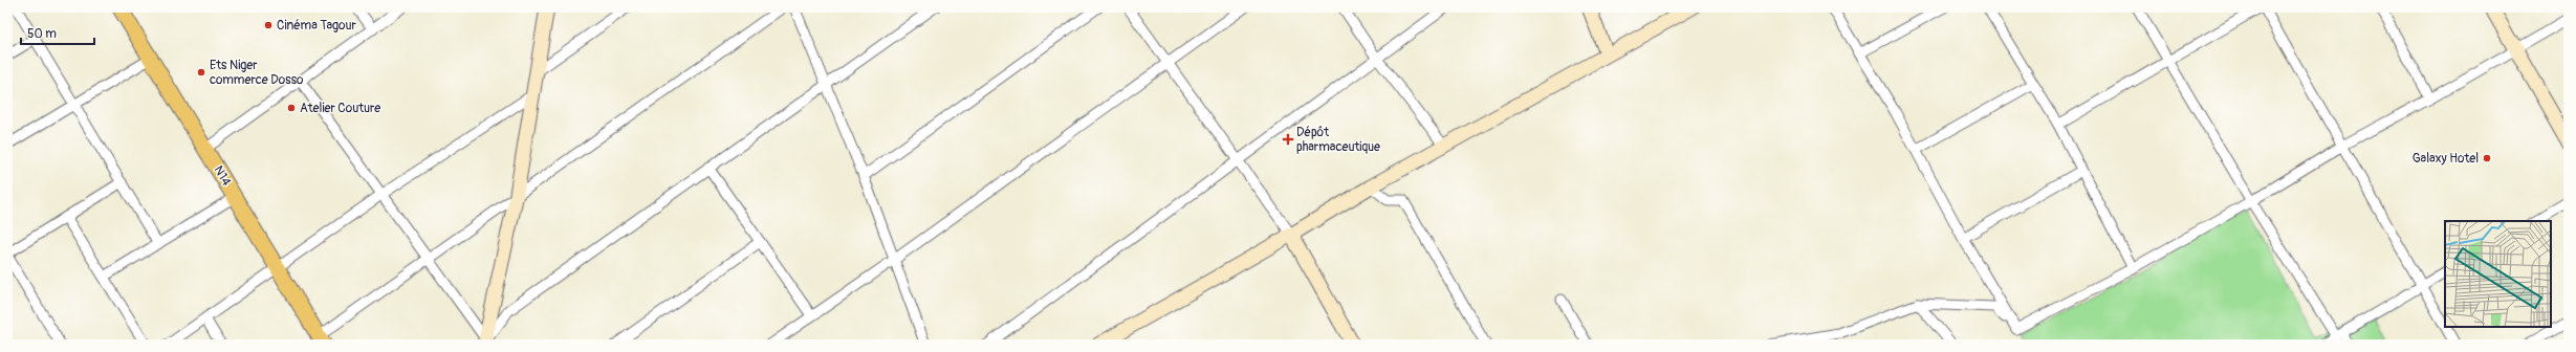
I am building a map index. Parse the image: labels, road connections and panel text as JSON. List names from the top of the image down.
{
  "streets": {
    "main road": ["N14"]
  },
  "places": {
    "other": [
      "Cinéma Tagour",
      "Ets Niger commerce Dosso",
      "Atelier Couture",
      "Galaxy Hotel"
    ],
    "health": ["Dépôt pharmaceutique"]
  },
  "scale_bar": "50 m"
}
